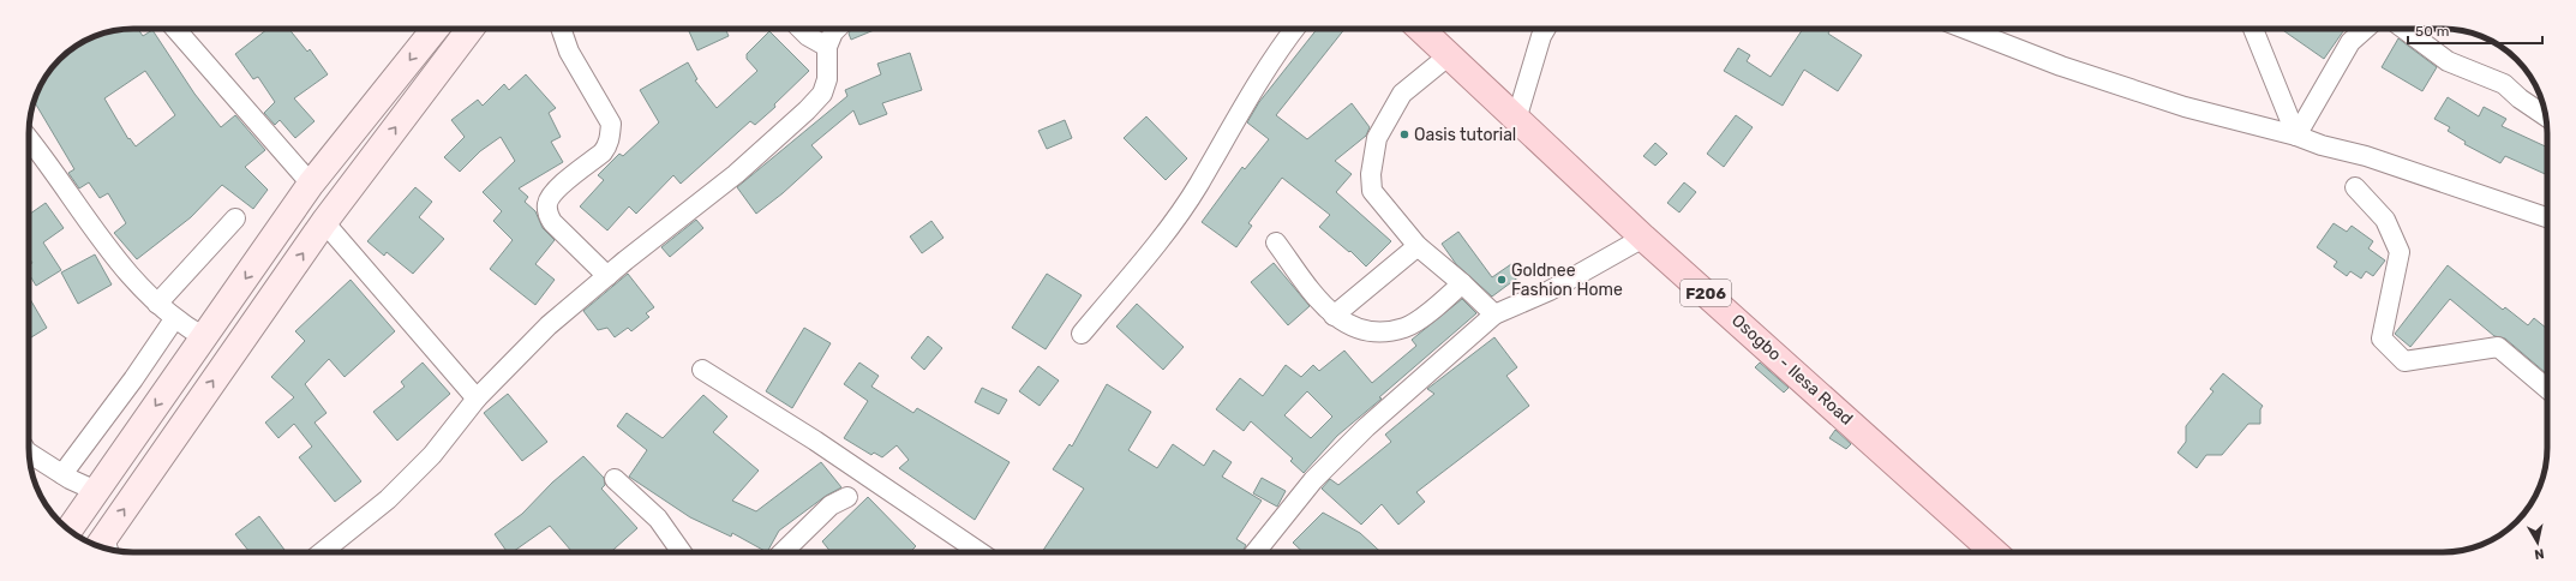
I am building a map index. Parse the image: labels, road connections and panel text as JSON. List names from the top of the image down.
{
  "streets": {
    "main road": ["F206", "Osogbo - Ilesa Road"]
  },
  "places": ["Oasis tutorial", "Goldnee Fashion Home"],
  "scale_bar": "50 m",
  "north": "bottom"
}
